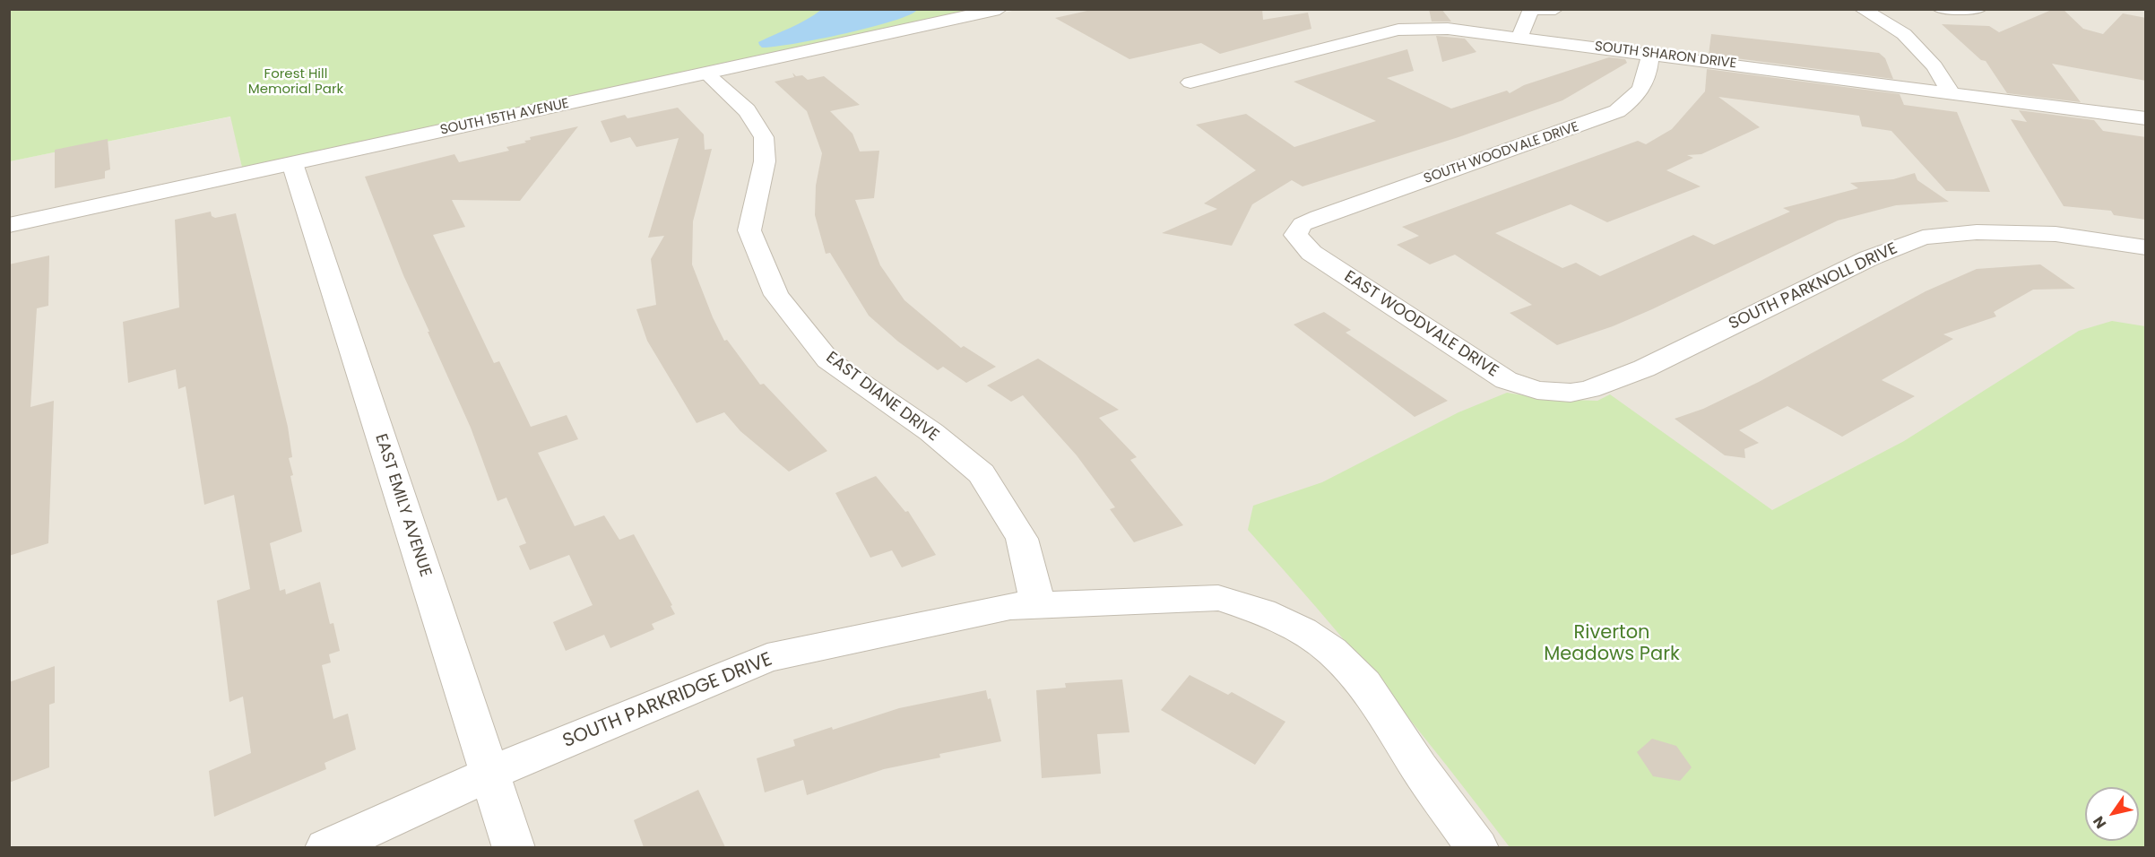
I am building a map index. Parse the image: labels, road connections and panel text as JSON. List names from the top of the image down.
{
  "streets": {
    "street": [
      "SOUTH SHARON DRIVE",
      "SOUTH 15TH AVENUE",
      "SOUTH WOODVALE DRIVE",
      "SOUTH PARKNOLL DRIVE",
      "EAST WOODVALE DRIVE",
      "EAST DIANE DRIVE",
      "EAST EMILY AVENUE",
      "SOUTH PARKRIDGE DRIVE"
    ]
  },
  "crossings": [
    ["SOUTH SHARON DRIVE", "SOUTH WOODVALE DRIVE"],
    ["SOUTH 15TH AVENUE", "EAST DIANE DRIVE"],
    ["SOUTH 15TH AVENUE", "EAST EMILY AVENUE"],
    ["SOUTH WOODVALE DRIVE", "EAST WOODVALE DRIVE"],
    ["SOUTH PARKNOLL DRIVE", "EAST WOODVALE DRIVE"],
    ["EAST DIANE DRIVE", "SOUTH PARKRIDGE DRIVE"],
    ["EAST EMILY AVENUE", "SOUTH PARKRIDGE DRIVE"]
  ],
  "parks": ["Forest Hill Memorial Park", "Riverton Meadows Park"],
  "north": "bottom left"
}
